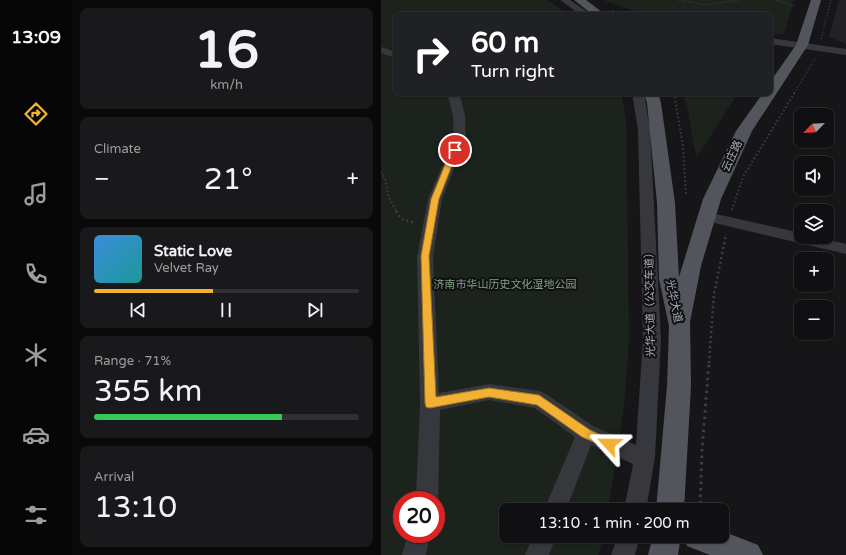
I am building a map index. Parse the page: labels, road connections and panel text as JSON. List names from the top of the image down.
{
  "streets": {
    "main road": ["云庄路", "光华大道"],
    "street": ["光华大道（公交车道）"]
  },
  "crossings": [
    ["云庄路", "光华大道"]
  ],
  "parks": ["济南市华山历史文化湿地公园"],
  "north": "bottom left",
  "page": {
    "tabs": "13:09",
    "tile": [
      ["16", "km/h"],
      "Climate",
      ["Range · 71%", "355 km"],
      ["Arrival", "13:10"]
    ],
    "turn": ["60 m", "Turn right"],
    "map_buttons": ["+", "−"],
    "heat": ["−", "21°", "+"],
    "song": ["Static Love", "Velvet Ray"],
    "limit": "20",
    "trip": "13:10 · 1 min · 200 m"
  }
}
